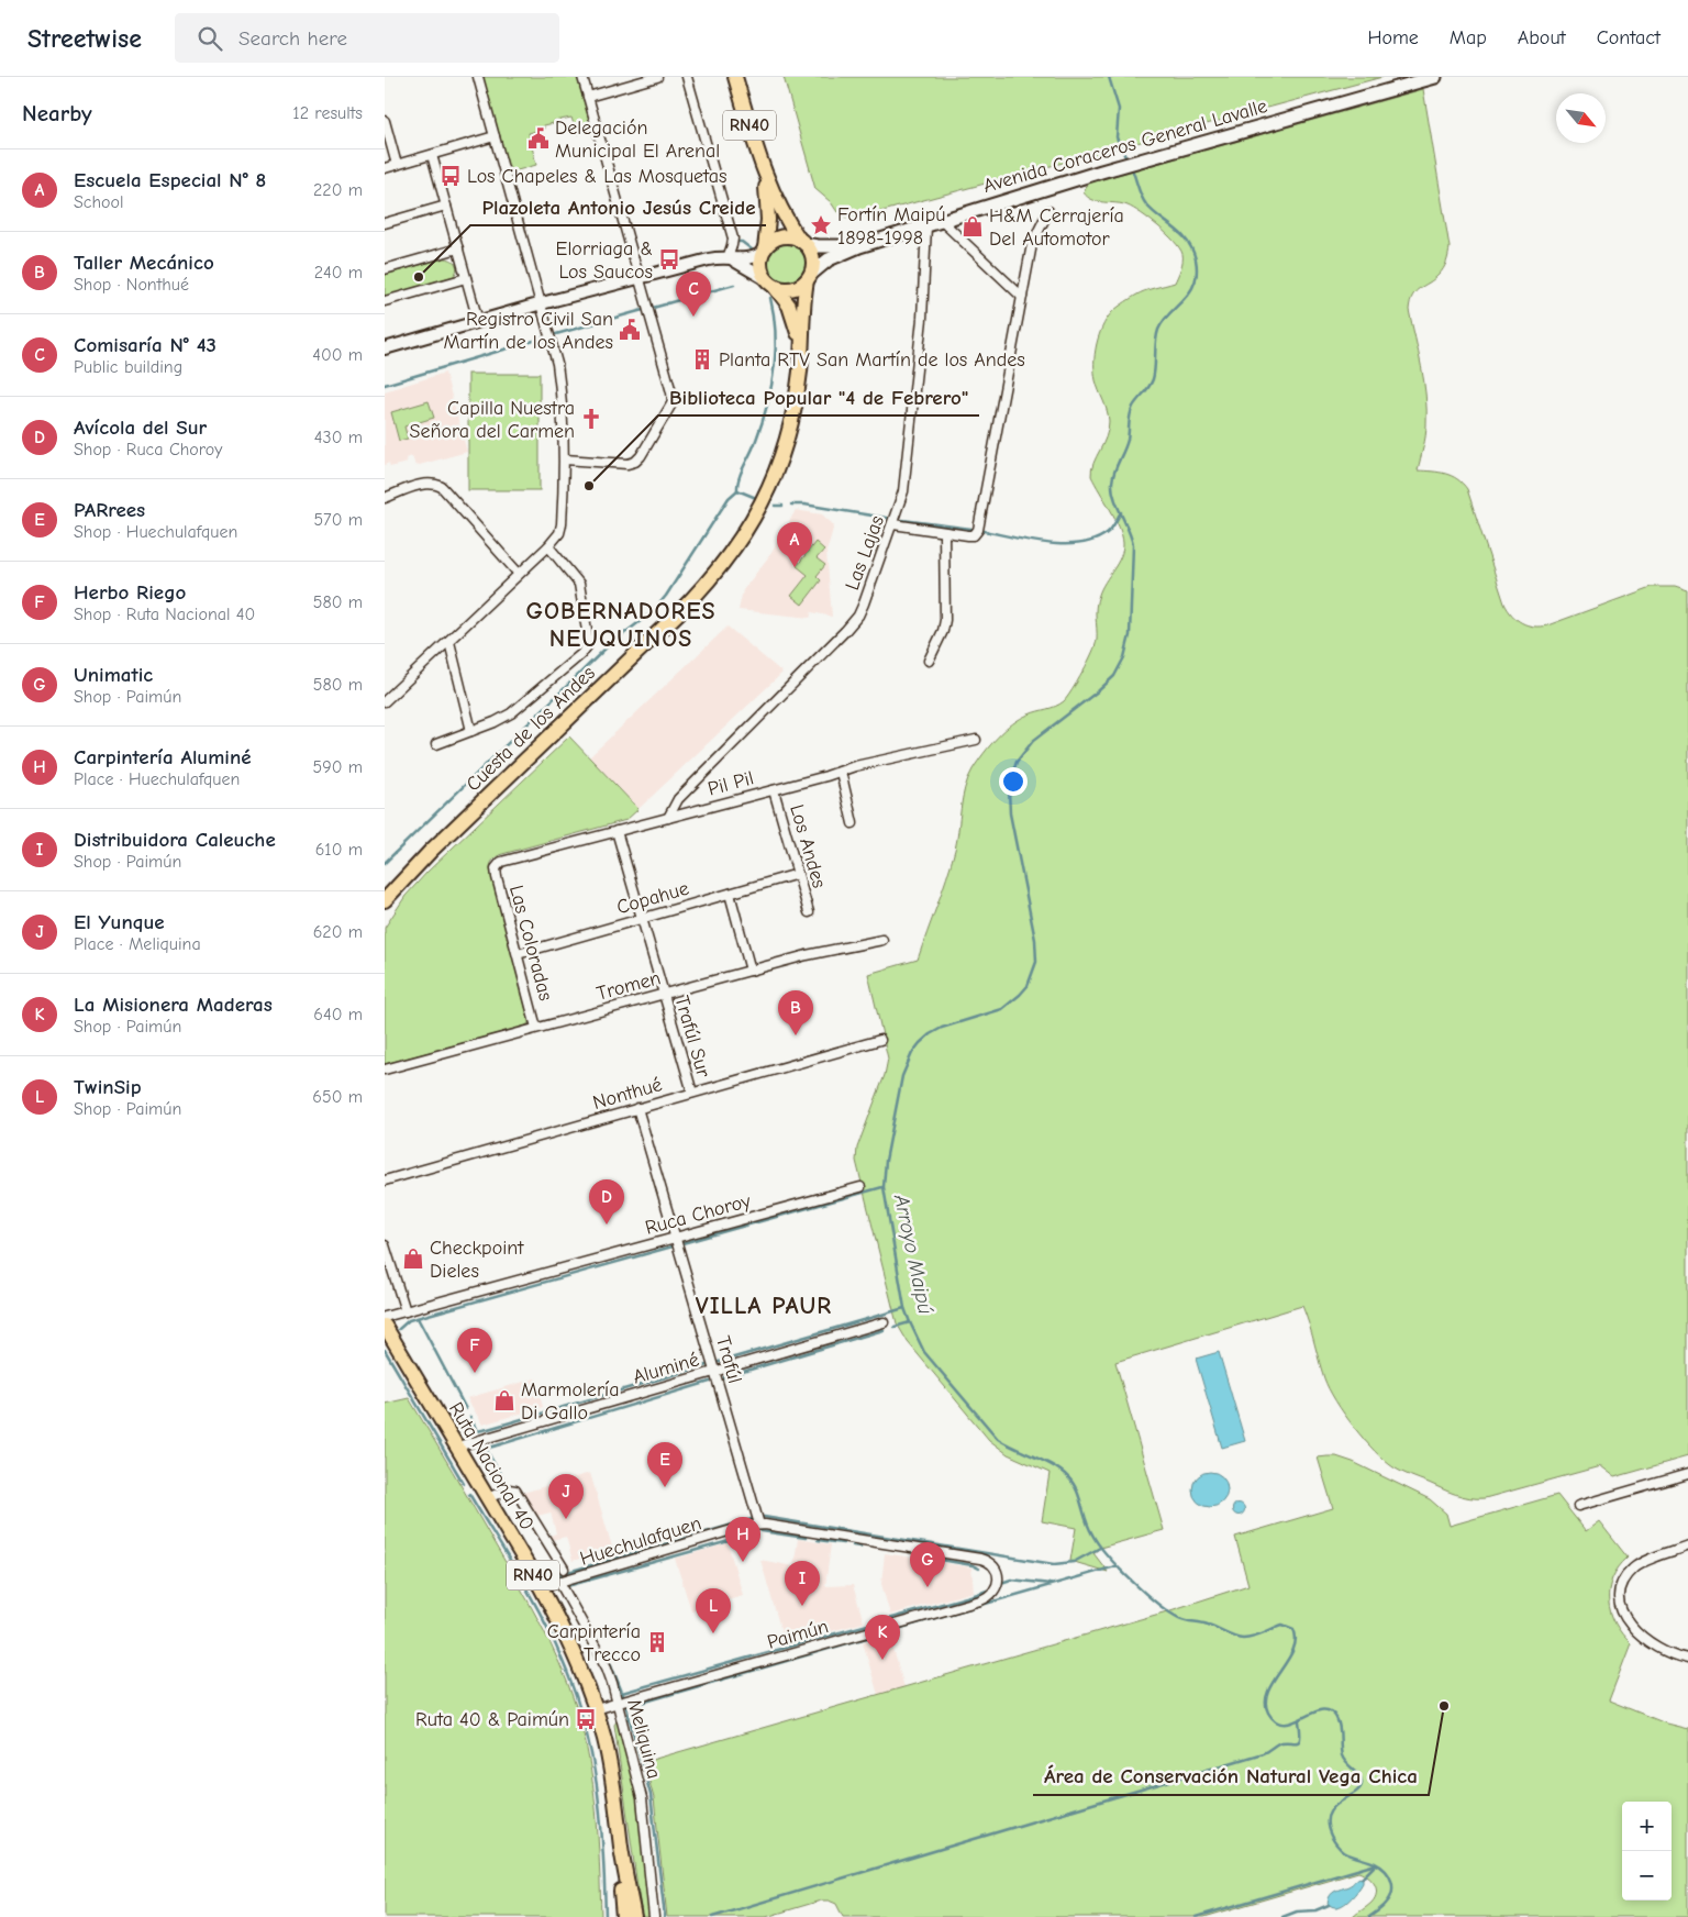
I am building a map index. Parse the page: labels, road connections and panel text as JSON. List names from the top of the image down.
{
  "streets": {
    "main road": [
      "RN40",
      "Avenida Coraceros General Lavalle",
      "Cuesta de los Andes",
      "Ruta Nacional 40"
    ],
    "street": [
      "Las Lajas",
      "Pil Pil",
      "Los Andes",
      "Copahue",
      "Las Coloradas",
      "Tromen",
      "Trafúl Sur",
      "Nonthué",
      "Ruca Choroy",
      "Trafúl",
      "Aluminé",
      "Huechulafquen",
      "Paimún",
      "Meliquina"
    ]
  },
  "crossings": [
    ["RN40", "Avenida Coraceros General Lavalle"],
    ["RN40", "Cuesta de los Andes"],
    ["Avenida Coraceros General Lavalle", "Las Lajas"],
    ["Avenida Coraceros General Lavalle", "Cuesta de los Andes"],
    ["Las Lajas", "Pil Pil"],
    ["Pil Pil", "Los Andes"],
    ["Pil Pil", "Las Coloradas"],
    ["Pil Pil", "Trafúl Sur"],
    ["Los Andes", "Copahue"],
    ["Copahue", "Las Coloradas"],
    ["Copahue", "Trafúl Sur"],
    ["Las Coloradas", "Tromen"],
    ["Tromen", "Trafúl Sur"],
    ["Trafúl Sur", "Nonthué"],
    ["Nonthué", "Trafúl"],
    ["Ruca Choroy", "Trafúl"],
    ["Trafúl", "Aluminé"],
    ["Trafúl", "Huechulafquen"],
    ["Aluminé", "Ruta Nacional 40"],
    ["Ruta Nacional 40", "Huechulafquen"],
    ["Ruta Nacional 40", "Paimún"],
    ["Huechulafquen", "Paimún"],
    ["Huechulafquen", "Meliquina"],
    ["Paimún", "Meliquina"]
  ],
  "districts": ["GOBERNADORES NEUQUINOS", "VILLA PAUR"],
  "water": ["Arroyo Maipú"],
  "places": {
    "public building": ["Delegación Municipal El Arenal", "Registro Civil San Martín de los Andes"],
    "bus stop": ["Los Chapeles & Las Mosquetas", "Elorriaga & Los Saucos", "Ruta 40 & Paimún"],
    "place": ["Fortín Maipú 1898-1998"],
    "shop": ["H&M Cerrajería Del Automotor", "Checkpoint Dieles", "Marmolería Di Gallo"],
    "other": ["Plazoleta Antonio Jesús Creide", "Biblioteca Popular \"4 de Febrero\"", "Área de Conservación Natural Vega Chica"],
    "building": ["Planta RTV San Martín de los Andes", "Carpintería Trecco"],
    "church": ["Capilla Nuestra Señora del Carmen"]
  },
  "north": "bottom right",
  "page": {
    "header": "Streetwise",
    "search": "Search here",
    "nav": [
      "Home",
      "Map",
      "About",
      "Contact"
    ],
    "heading": ["Nearby", "12 results"],
    "list": [
      {
        "mark": "A",
        "name": "Escuela Especial N° 8",
        "note": "School",
        "value": "220 m"
      },
      {
        "mark": "B",
        "name": "Taller Mecánico",
        "note": "Shop · Nonthué",
        "value": "240 m"
      },
      {
        "mark": "C",
        "name": "Comisaría N° 43",
        "note": "Public building",
        "value": "400 m"
      },
      {
        "mark": "D",
        "name": "Avícola del Sur",
        "note": "Shop · Ruca Choroy",
        "value": "430 m"
      },
      {
        "mark": "E",
        "name": "PARrees",
        "note": "Shop · Huechulafquen",
        "value": "570 m"
      },
      {
        "mark": "F",
        "name": "Herbo Riego",
        "note": "Shop · Ruta Nacional 40",
        "value": "580 m"
      },
      {
        "mark": "G",
        "name": "Unimatic",
        "note": "Shop · Paimún",
        "value": "580 m"
      },
      {
        "mark": "H",
        "name": "Carpintería Aluminé",
        "note": "Place · Huechulafquen",
        "value": "590 m"
      },
      {
        "mark": "I",
        "name": "Distribuidora Caleuche",
        "note": "Shop · Paimún",
        "value": "610 m"
      },
      {
        "mark": "J",
        "name": "El Yunque",
        "note": "Place · Meliquina",
        "value": "620 m"
      },
      {
        "mark": "K",
        "name": "La Misionera Maderas",
        "note": "Shop · Paimún",
        "value": "640 m"
      },
      {
        "mark": "L",
        "name": "TwinSip",
        "note": "Shop · Paimún",
        "value": "650 m"
      }
    ],
    "pins": [
      "C",
      "A",
      "B",
      "D",
      "F",
      "E",
      "J",
      "H",
      "G",
      "I",
      "L",
      "K"
    ],
    "map_buttons": ["+", "−"]
  }
}
